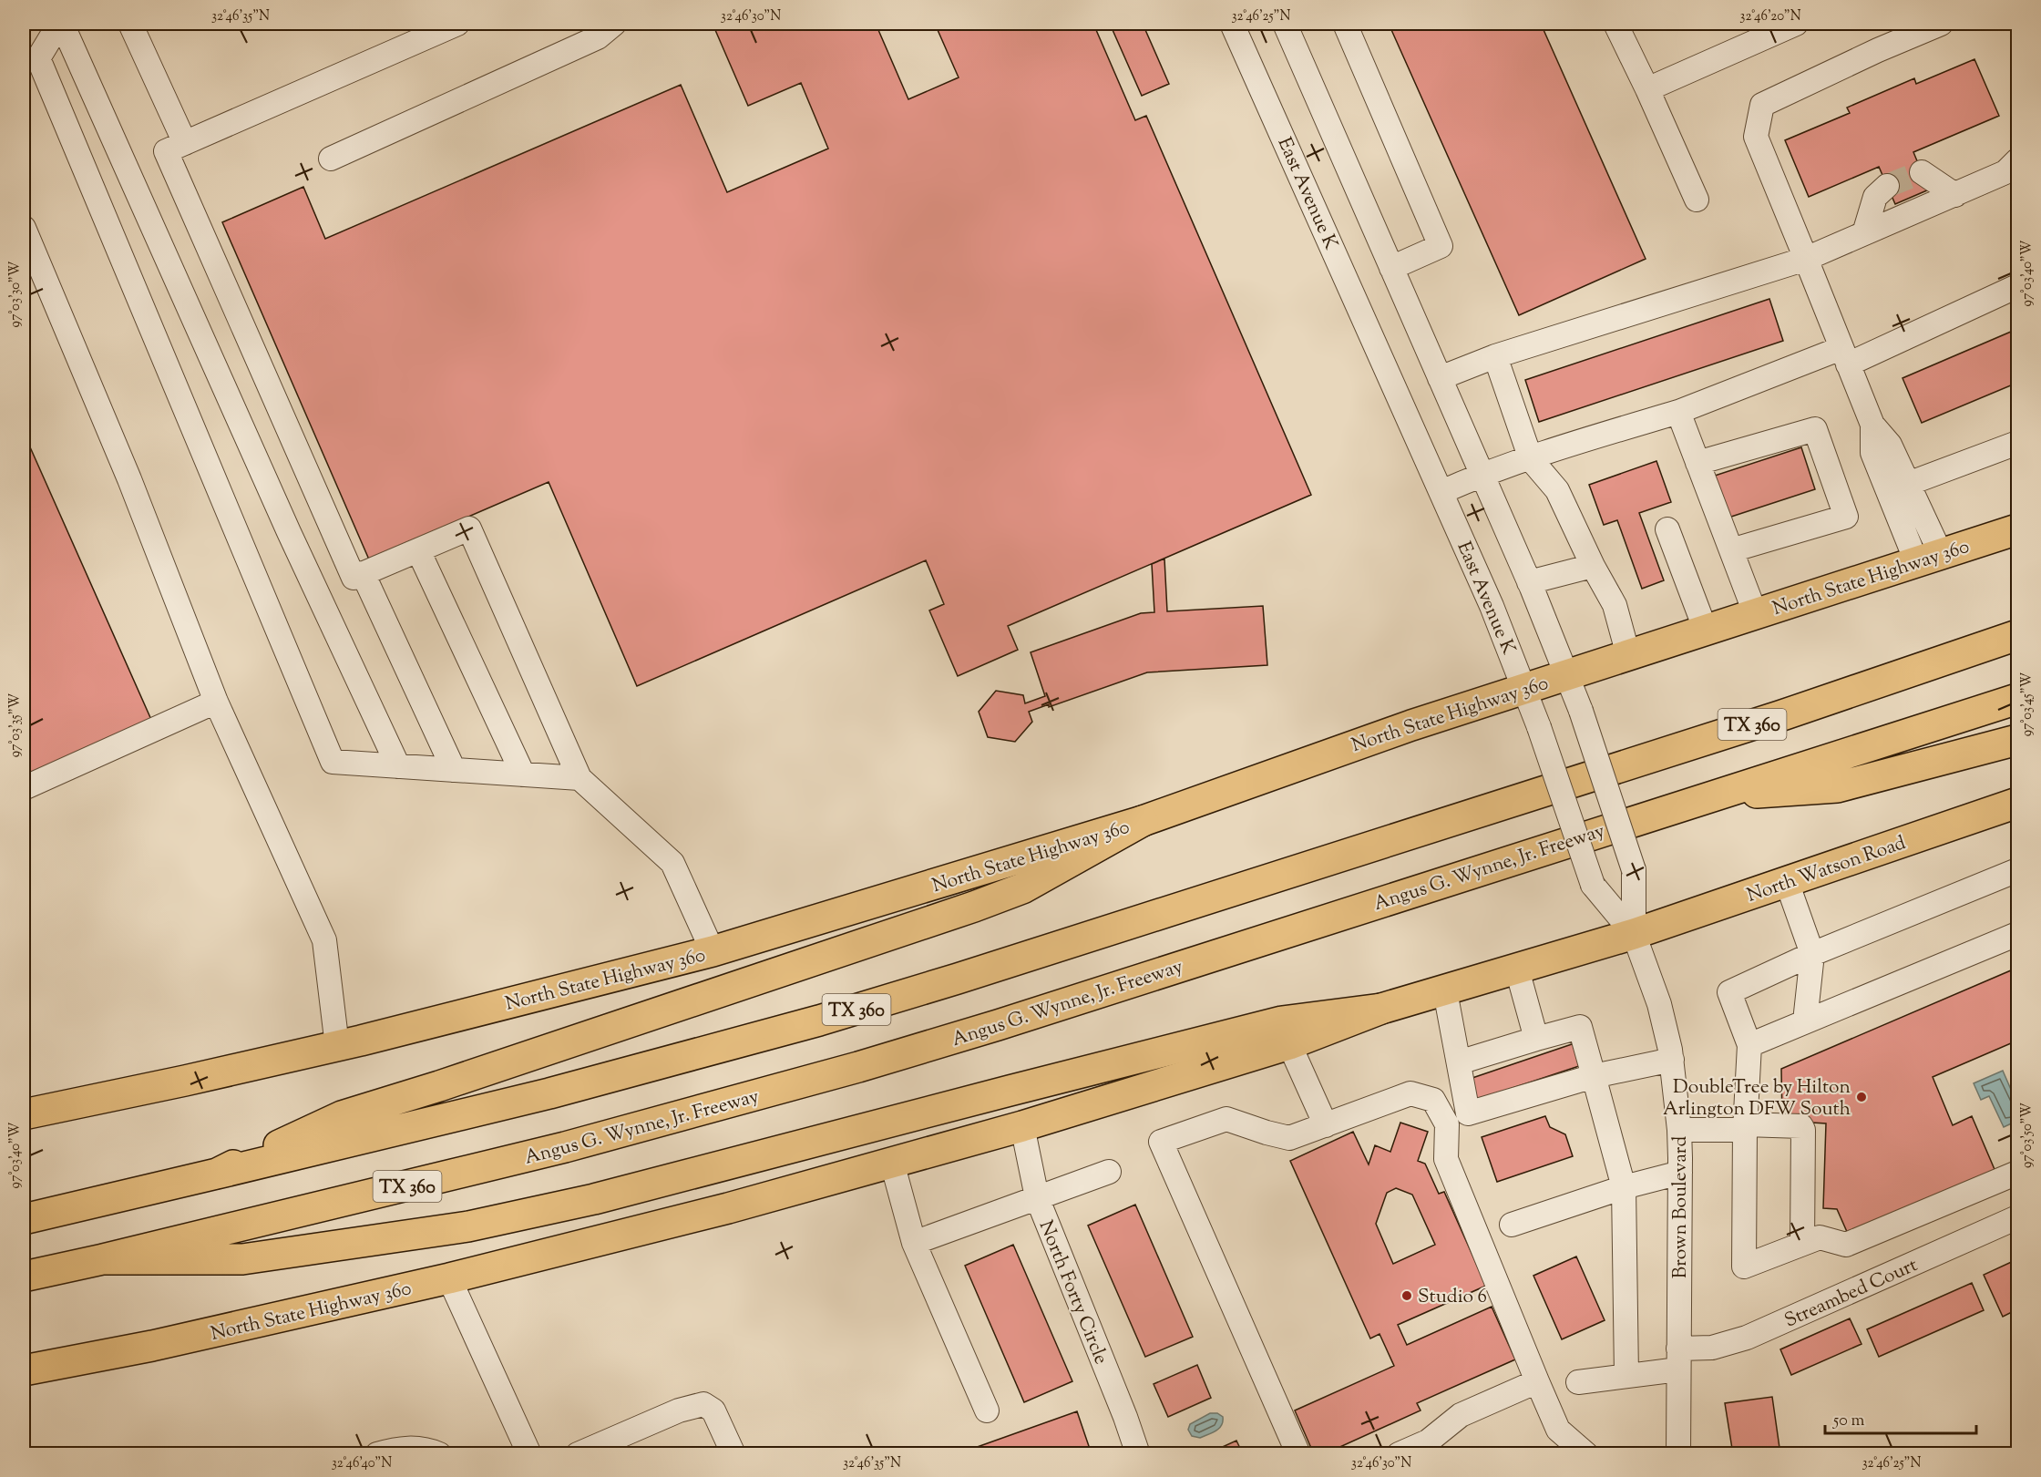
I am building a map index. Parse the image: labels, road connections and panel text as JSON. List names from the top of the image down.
{
  "streets": {
    "main road": [
      "North State Highway 360",
      "TX 360",
      "Angus G. Wynne, Jr. Freeway",
      "North Watson Road"
    ],
    "street": [
      "East Avenue K",
      "Brown Boulevard",
      "North Forty Circle",
      "Streambed Court"
    ]
  },
  "crossings": [
    ["East Avenue K", "North State Highway 360"],
    ["East Avenue K", "North Watson Road"],
    ["East Avenue K", "Brown Boulevard"],
    ["North State Highway 360", "North Watson Road"],
    ["North State Highway 360", "Brown Boulevard"],
    ["North State Highway 360", "North Forty Circle"],
    ["TX 360", "Angus G. Wynne, Jr. Freeway"],
    ["North Watson Road", "Brown Boulevard"],
    ["Brown Boulevard", "Streambed Court"]
  ],
  "places": ["DoubleTree by Hilton Arlington DFW South", "Studio 6"],
  "scale_bar": "50 m",
  "coordinates": [
    "32°46'35\"N",
    "32°46'30\"N",
    "32°46'25\"N",
    "32°46'20\"N",
    "97°03'40\"W",
    "97°03'30\"W",
    "97°03'45\"W",
    "97°03'35\"W",
    "97°03'50\"W",
    "32°46'40\"N"
  ]
}
